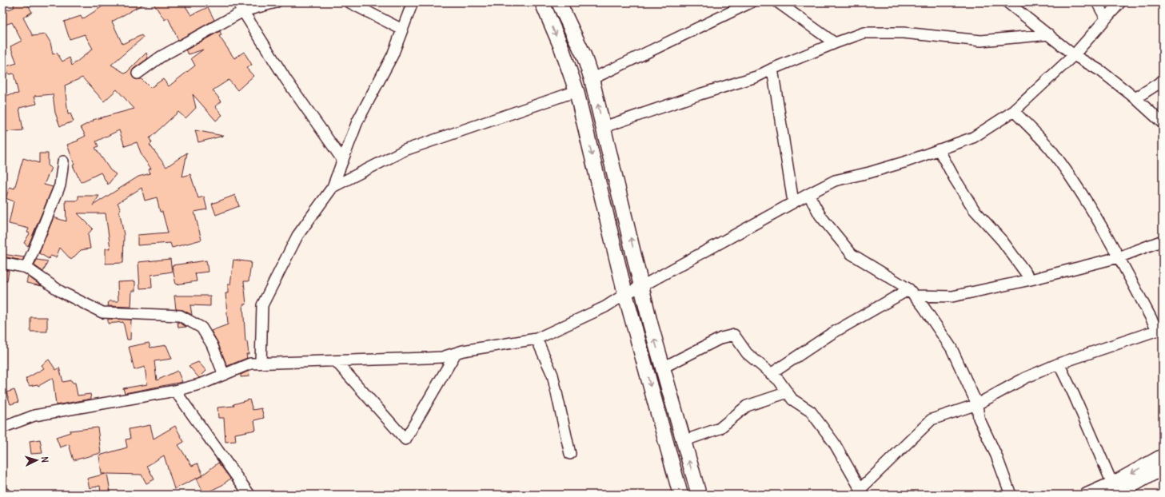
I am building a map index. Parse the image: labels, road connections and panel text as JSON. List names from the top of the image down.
{
  "north": "right"
}
